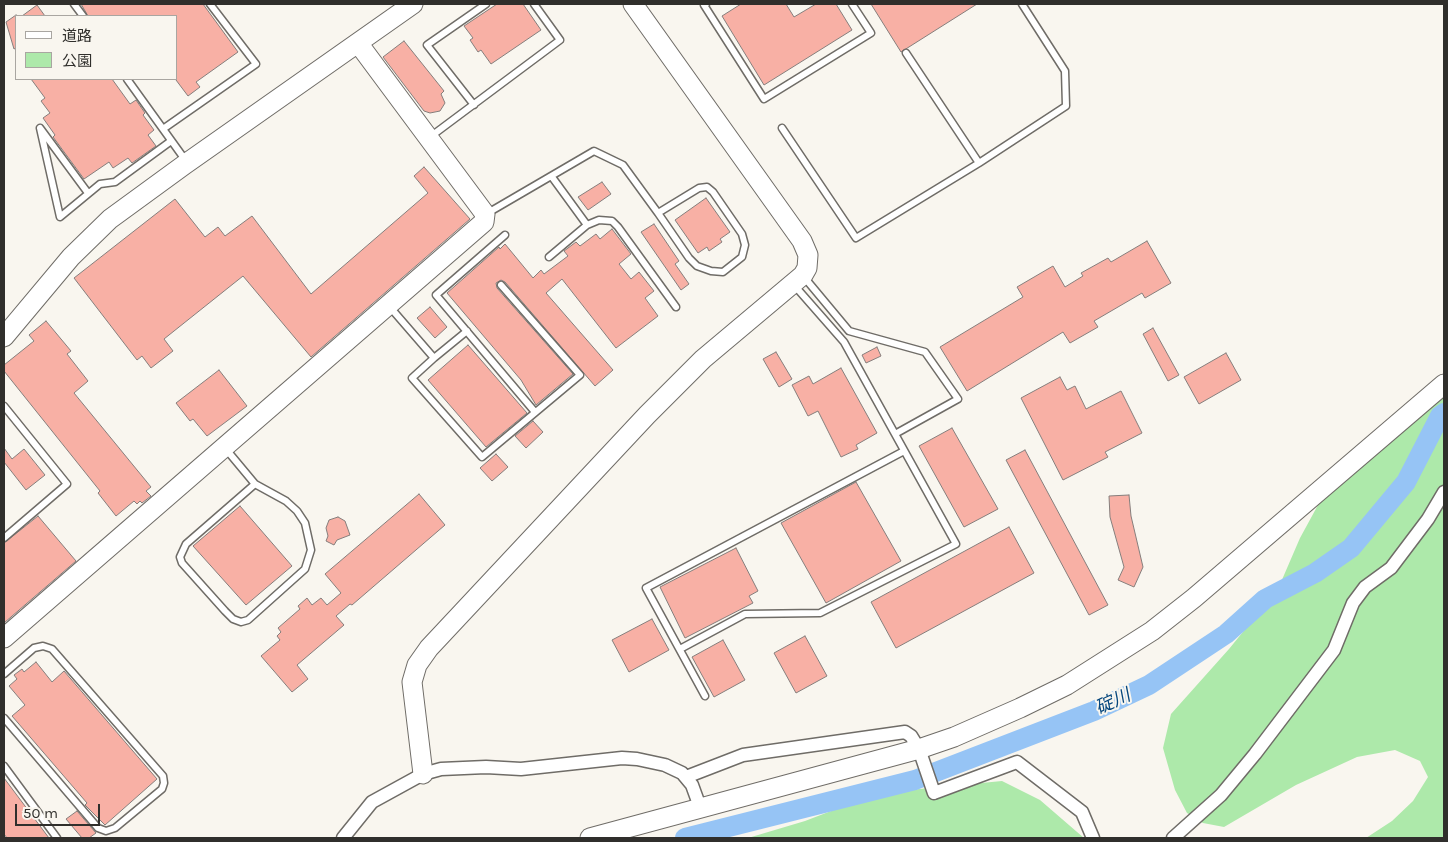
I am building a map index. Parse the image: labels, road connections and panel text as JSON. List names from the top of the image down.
{
  "water": ["碇川"],
  "legend": ["道路", "公園"],
  "scale_bar": "50 m"
}
